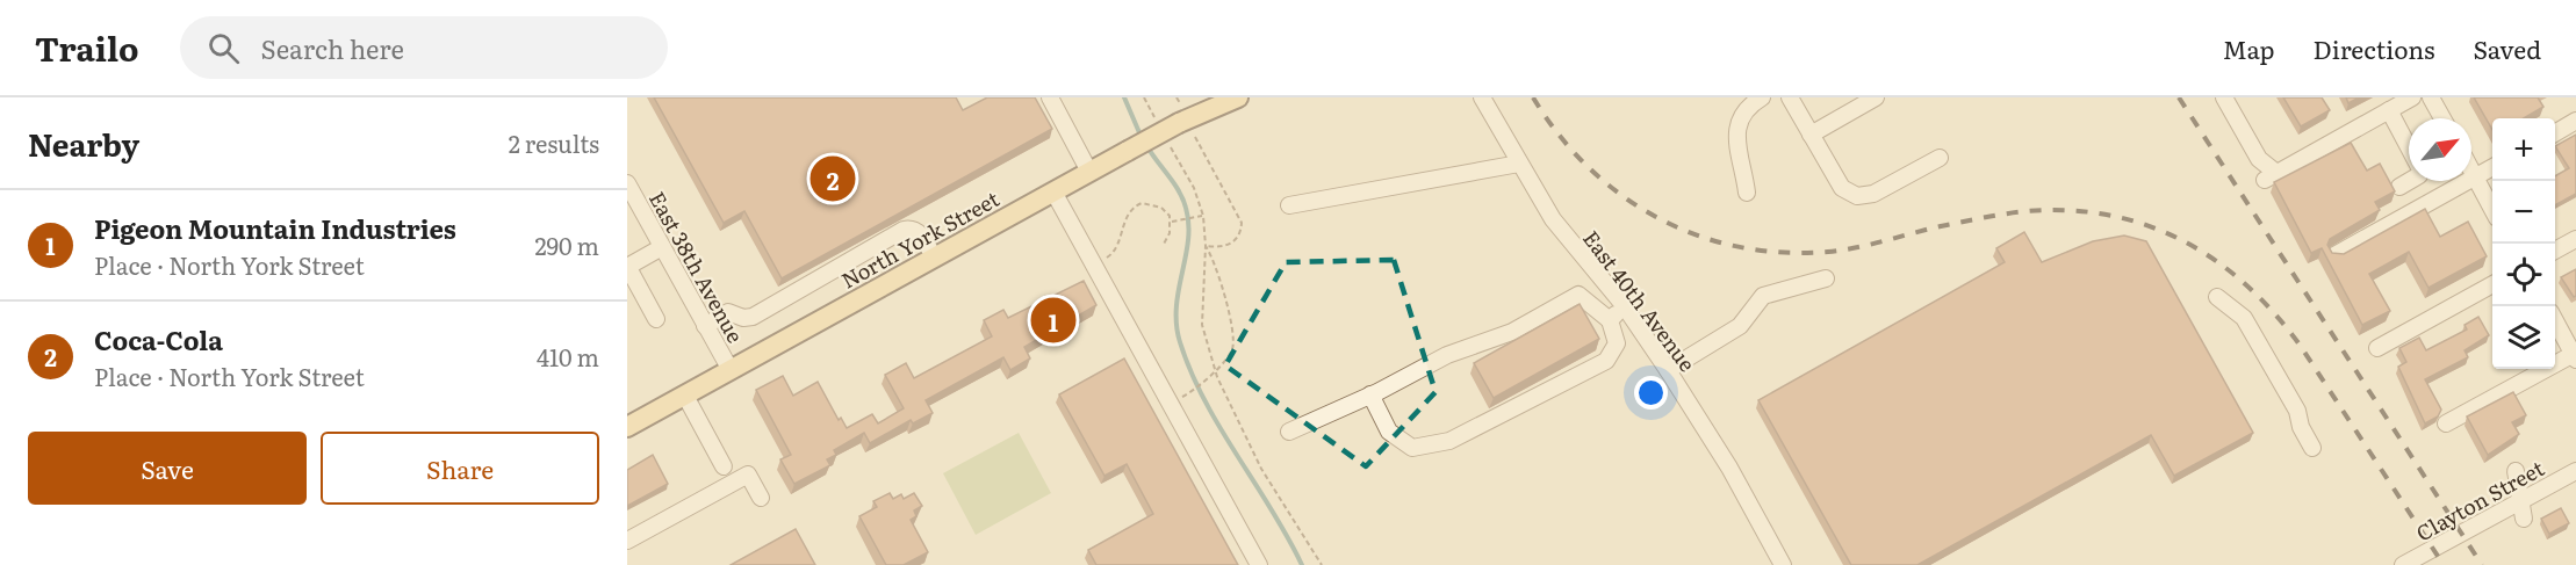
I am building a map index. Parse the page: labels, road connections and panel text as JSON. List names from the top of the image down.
{
  "streets": {
    "main road": ["North York Street"],
    "street": ["East 38th Avenue", "East 40th Avenue", "Clayton Street"]
  },
  "crossings": [
    ["North York Street", "East 38th Avenue"]
  ],
  "north": "top right",
  "page": {
    "header": "Trailo",
    "search": "Search here",
    "nav": ["Map", "Directions", "Saved"],
    "heading": ["Nearby", "2 results"],
    "map_buttons": ["+", "−"],
    "pins": ["2", "1"],
    "list": [
      {
        "mark": "1",
        "name": "Pigeon Mountain Industries",
        "note": "Place · North York Street",
        "value": "290 m"
      },
      {
        "mark": "2",
        "name": "Coca-Cola",
        "note": "Place · North York Street",
        "value": "410 m"
      }
    ],
    "buttons": ["Save", "Share"]
  }
}
